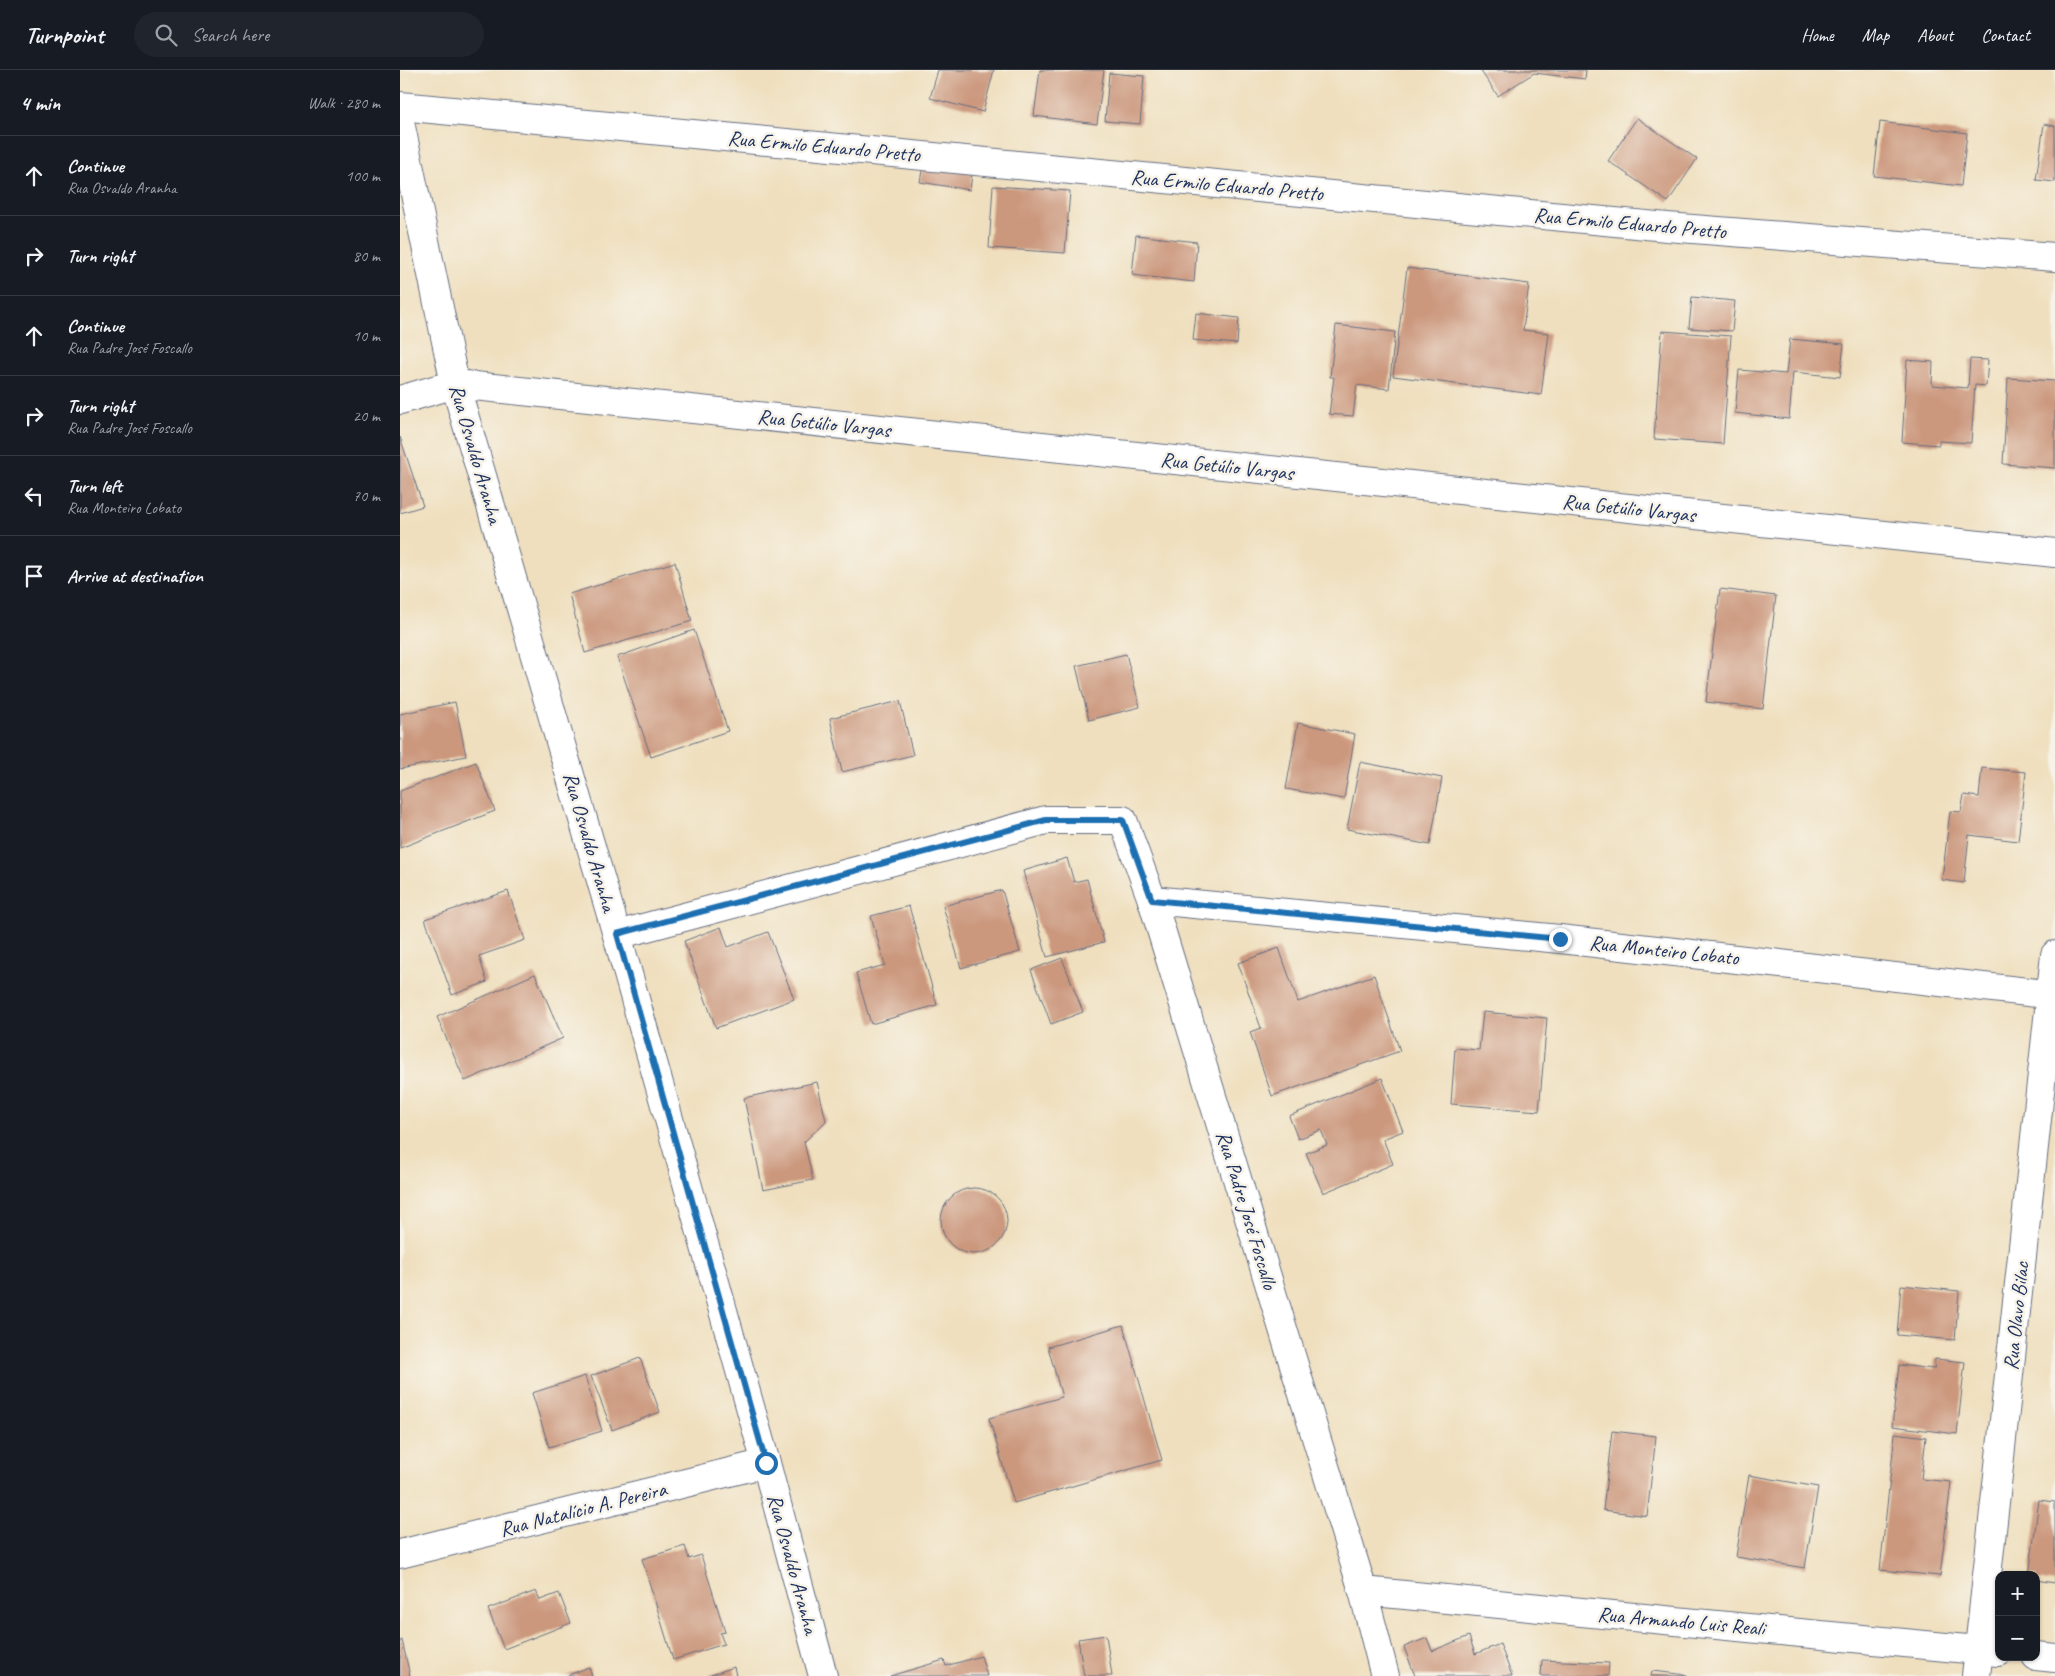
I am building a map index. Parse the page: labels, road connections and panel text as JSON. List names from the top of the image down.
{
  "streets": {
    "street": [
      "Rua Ermilo Eduardo Pretto",
      "Rua Getúlio Vargas",
      "Rua Osvaldo Aranha",
      "Rua Monteiro Lobato",
      "Rua Padre José Foscallo",
      "Rua Olavo Bilac",
      "Rua Natalício A. Pereira",
      "Rua Armando Luis Reali"
    ]
  },
  "crossings": [
    ["Rua Getúlio Vargas", "Rua Osvaldo Aranha"],
    ["Rua Osvaldo Aranha", "Rua Padre José Foscallo"],
    ["Rua Osvaldo Aranha", "Rua Natalício A. Pereira"],
    ["Rua Monteiro Lobato", "Rua Padre José Foscallo"],
    ["Rua Monteiro Lobato", "Rua Olavo Bilac"],
    ["Rua Padre José Foscallo", "Rua Armando Luis Reali"],
    ["Rua Olavo Bilac", "Rua Armando Luis Reali"]
  ],
  "page": {
    "header": "Turnpoint",
    "search": "Search here",
    "nav": [
      "Home",
      "Map",
      "About",
      "Contact"
    ],
    "heading": ["4 min", "Walk · 280 m"],
    "list": [
      ["Continue", "Rua Osvaldo Aranha", "100 m"],
      ["Turn right", "80 m"],
      ["Continue", "Rua Padre José Foscallo", "10 m"],
      ["Turn right", "Rua Padre José Foscallo", "20 m"],
      ["Turn left", "Rua Monteiro Lobato", "70 m"],
      "Arrive at destination"
    ],
    "map_buttons": ["+", "−"]
  }
}
